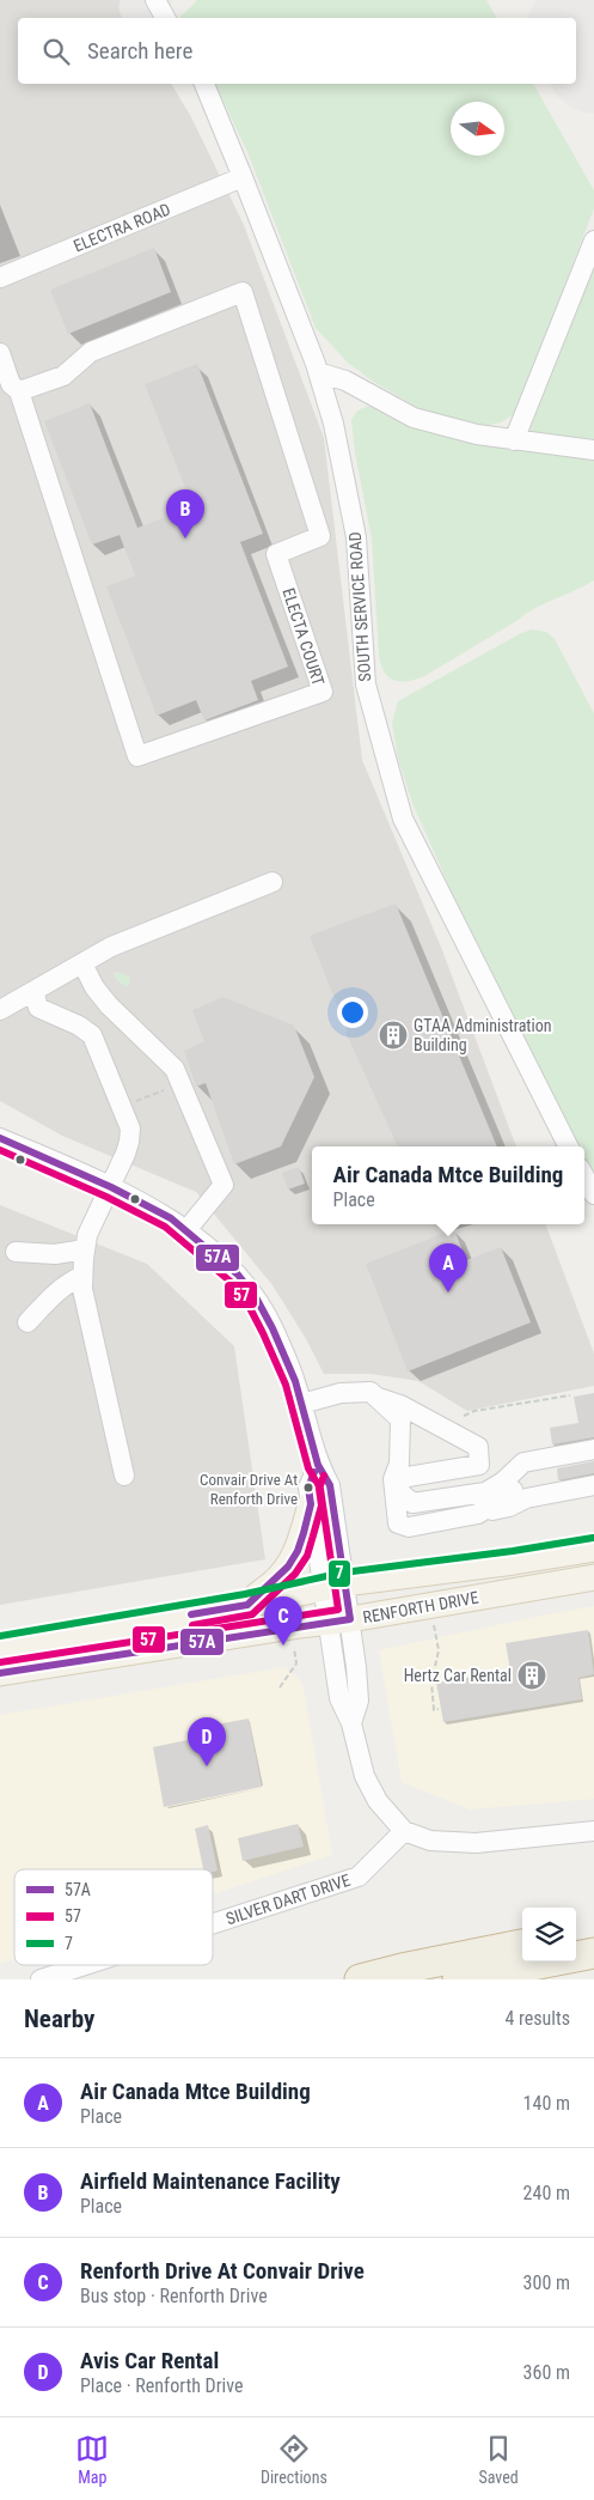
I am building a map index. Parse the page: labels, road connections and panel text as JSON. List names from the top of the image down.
{
  "streets": {
    "main road": ["RENFORTH DRIVE"],
    "street": [
      "ELECTRA ROAD",
      "SOUTH SERVICE ROAD",
      "ELECTA COURT",
      "SILVER DART DRIVE"
    ]
  },
  "crossings": [
    ["ELECTRA ROAD", "SOUTH SERVICE ROAD"]
  ],
  "places": {
    "building": ["GTAA Administration Building", "Hertz Car Rental"],
    "other": ["Convair Drive At Renforth Drive"]
  },
  "lines": ["transit line 57A", "transit line 57", "transit line 7"],
  "legend": ["57A", "57", "7"],
  "north": "right",
  "page": {
    "search": "Search here",
    "pins": [
      "B",
      "A",
      "C",
      "D"
    ],
    "popup": ["Air Canada Mtce Building", "Place"],
    "heading": ["Nearby", "4 results"],
    "list": [
      {
        "mark": "A",
        "name": "Air Canada Mtce Building",
        "note": "Place",
        "value": "140 m"
      },
      {
        "mark": "B",
        "name": "Airfield Maintenance Facility",
        "note": "Place",
        "value": "240 m"
      },
      {
        "mark": "C",
        "name": "Renforth Drive At Convair Drive",
        "note": "Bus stop · Renforth Drive",
        "value": "300 m"
      },
      {
        "mark": "D",
        "name": "Avis Car Rental",
        "note": "Place · Renforth Drive",
        "value": "360 m"
      }
    ],
    "nav": ["Map", "Directions", "Saved"]
  }
}
